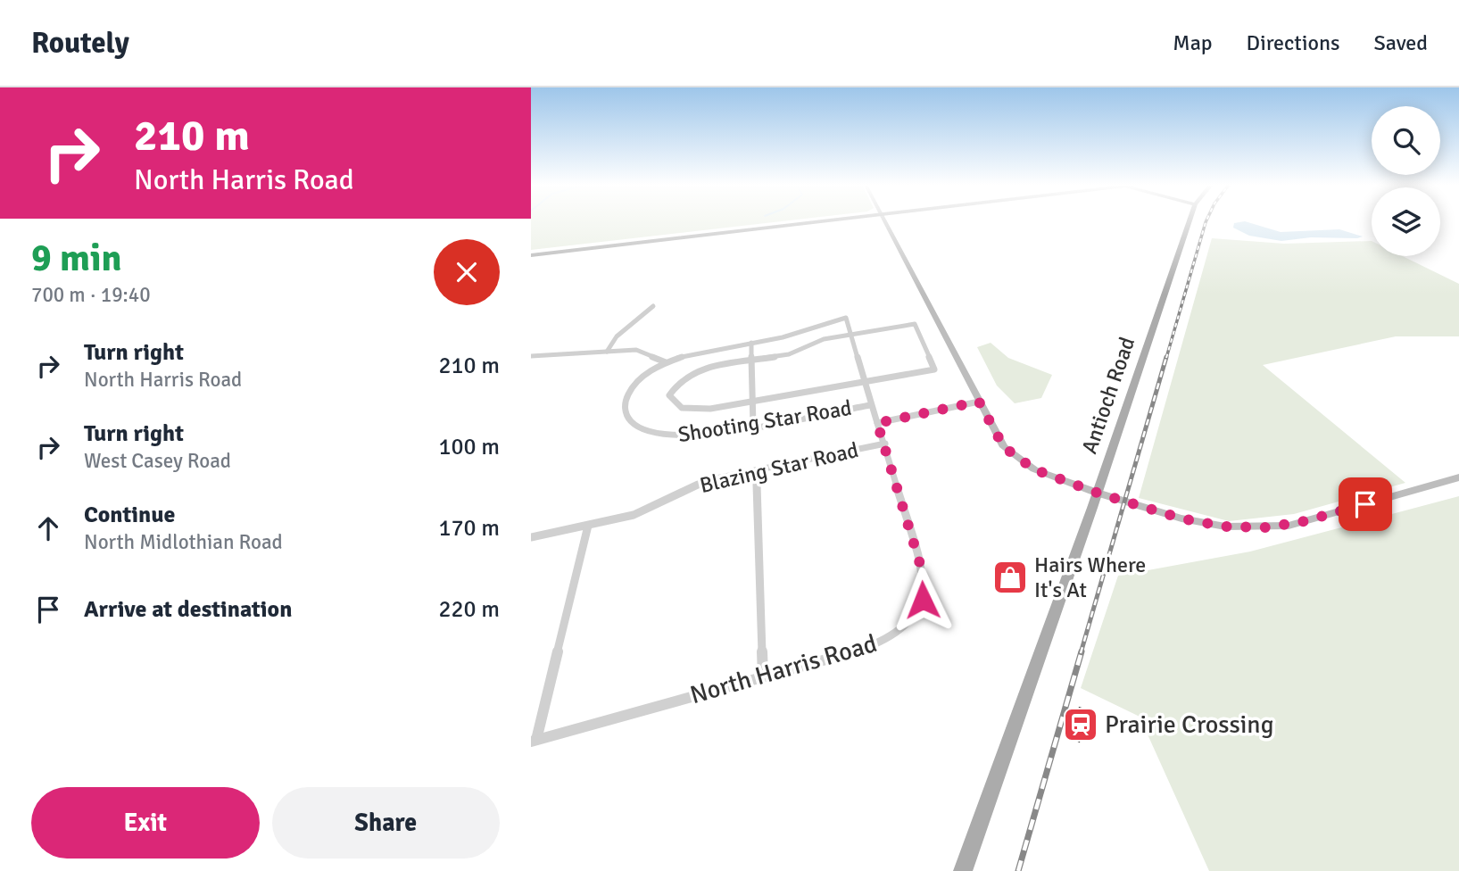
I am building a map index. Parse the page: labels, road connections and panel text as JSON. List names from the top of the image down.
{
  "streets": {
    "main road": ["Antioch Road"],
    "street": ["Shooting Star Road", "Blazing Star Road", "North Harris Road"]
  },
  "crossings": [
    ["Shooting Star Road", "North Harris Road"],
    ["Blazing Star Road", "North Harris Road"]
  ],
  "places": {
    "shop": ["Hairs Where It's At"],
    "station": ["Prairie Crossing"]
  },
  "page": {
    "header": "Routely",
    "nav": ["Map", "Directions", "Saved"],
    "turn": ["210 m", "North Harris Road"],
    "heading": ["9 min", "700 m · 19:40"],
    "list": [
      {
        "name": "Turn right",
        "note": "North Harris Road",
        "value": "210 m"
      },
      {
        "name": "Turn right",
        "note": "West Casey Road",
        "value": "100 m"
      },
      {
        "name": "Continue",
        "note": "North Midlothian Road",
        "value": "170 m"
      },
      {
        "name": "Arrive at destination",
        "value": "220 m"
      }
    ],
    "buttons": ["Exit", "Share"]
  }
}
